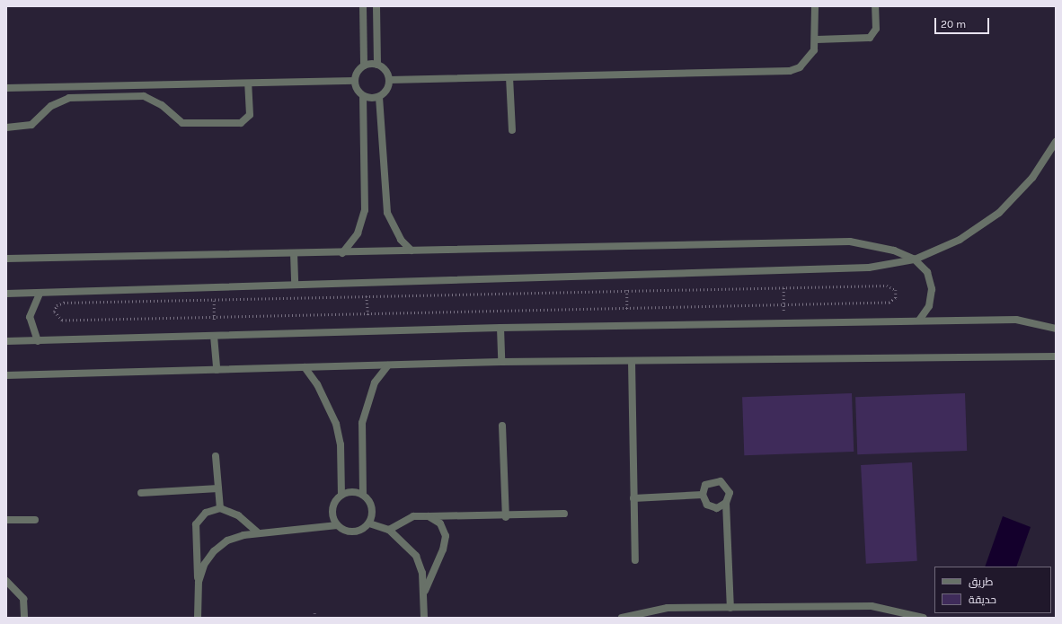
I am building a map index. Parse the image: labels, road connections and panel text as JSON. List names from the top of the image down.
{
  "legend": ["طريق", "حديقة"],
  "scale_bar": "20 m"
}
